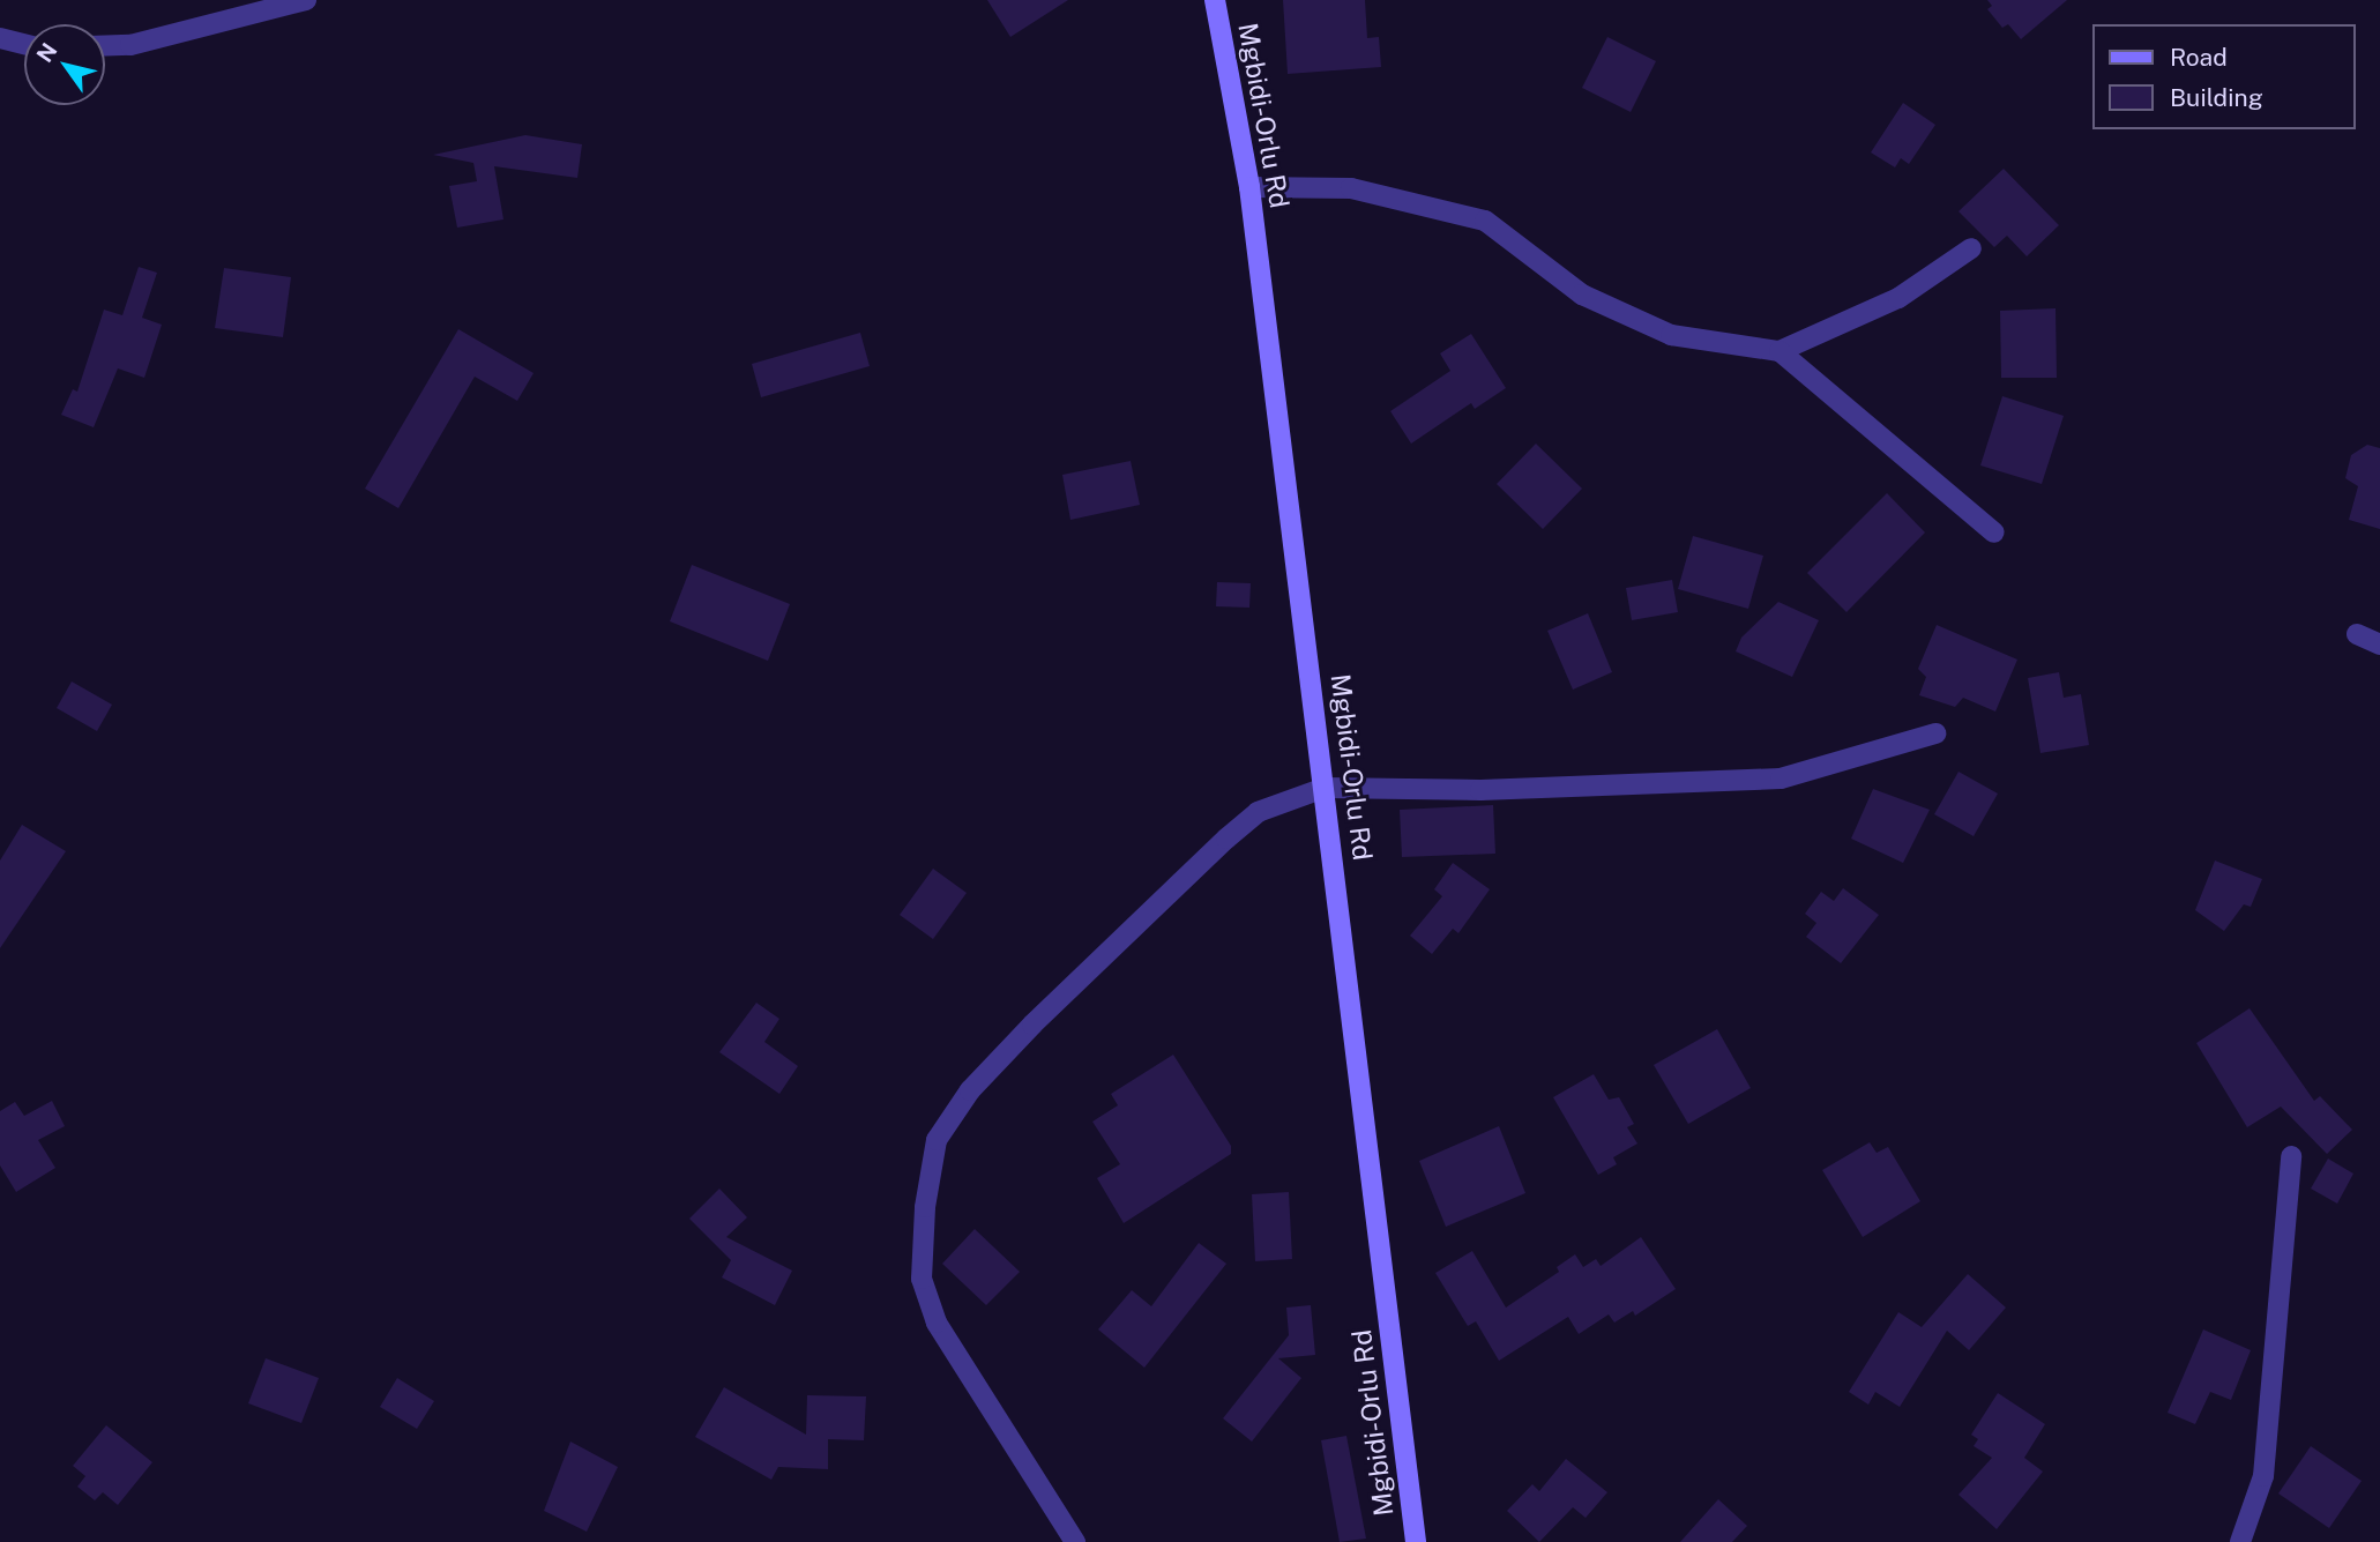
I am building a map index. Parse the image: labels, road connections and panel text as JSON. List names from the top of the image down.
{
  "streets": {
    "main road": ["Mgbidi-Orlu Rd"]
  },
  "legend": ["Road", "Building"],
  "north": "top left"
}
